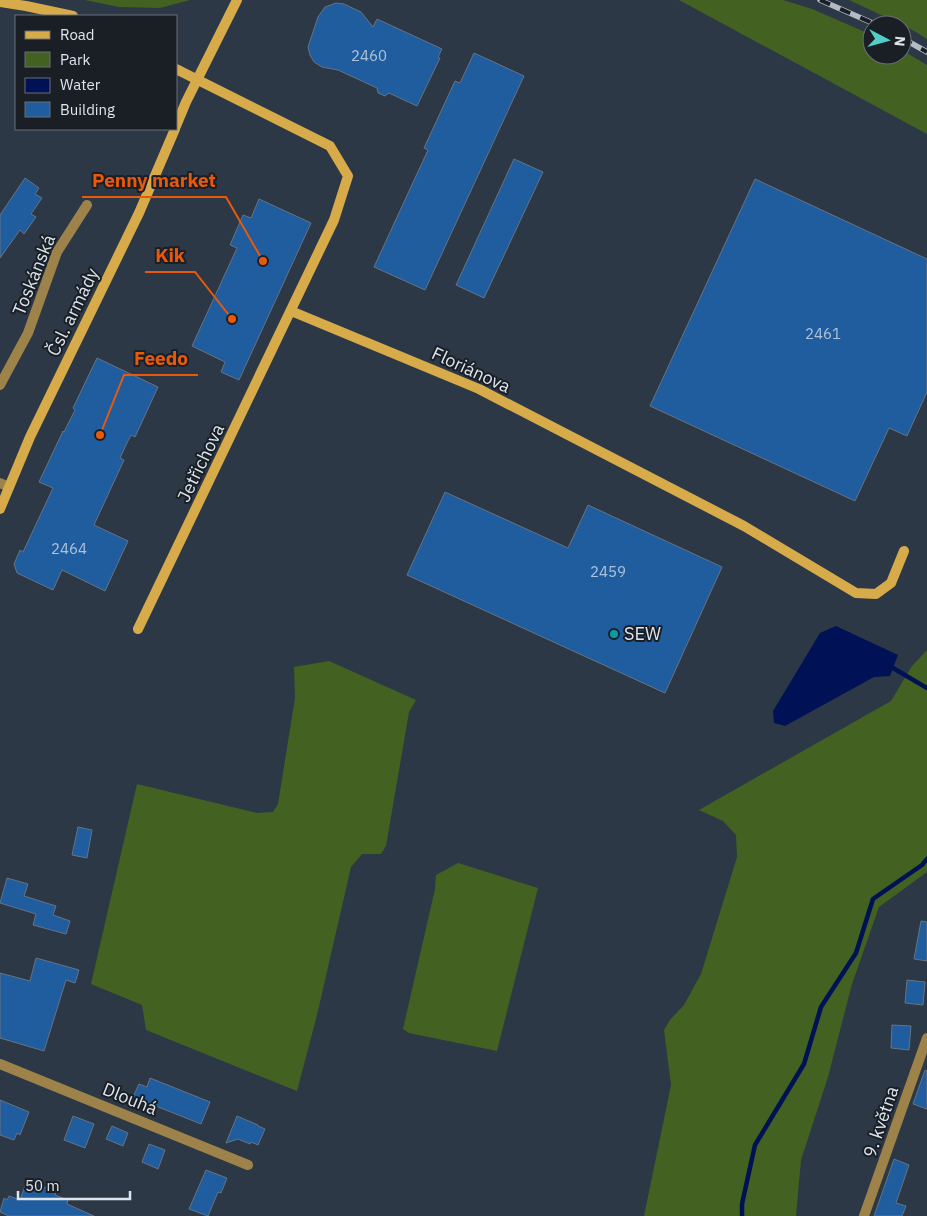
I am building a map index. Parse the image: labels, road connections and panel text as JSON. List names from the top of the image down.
{
  "streets": {
    "street": [
      "Toskánská",
      "Čsl. armády",
      "Floriánova",
      "Jetřichova",
      "Dlouhá",
      "9. května"
    ]
  },
  "crossings": [
    ["Floriánova", "Jetřichova"]
  ],
  "places": [
    "Penny market",
    "Kik",
    "Feedo",
    "SEW"
  ],
  "house_numbers": [
    "2460",
    "2461",
    "2464",
    "2459"
  ],
  "legend": [
    "Road",
    "Park",
    "Water",
    "Building"
  ],
  "scale_bar": "50 m",
  "north": "right"
}
